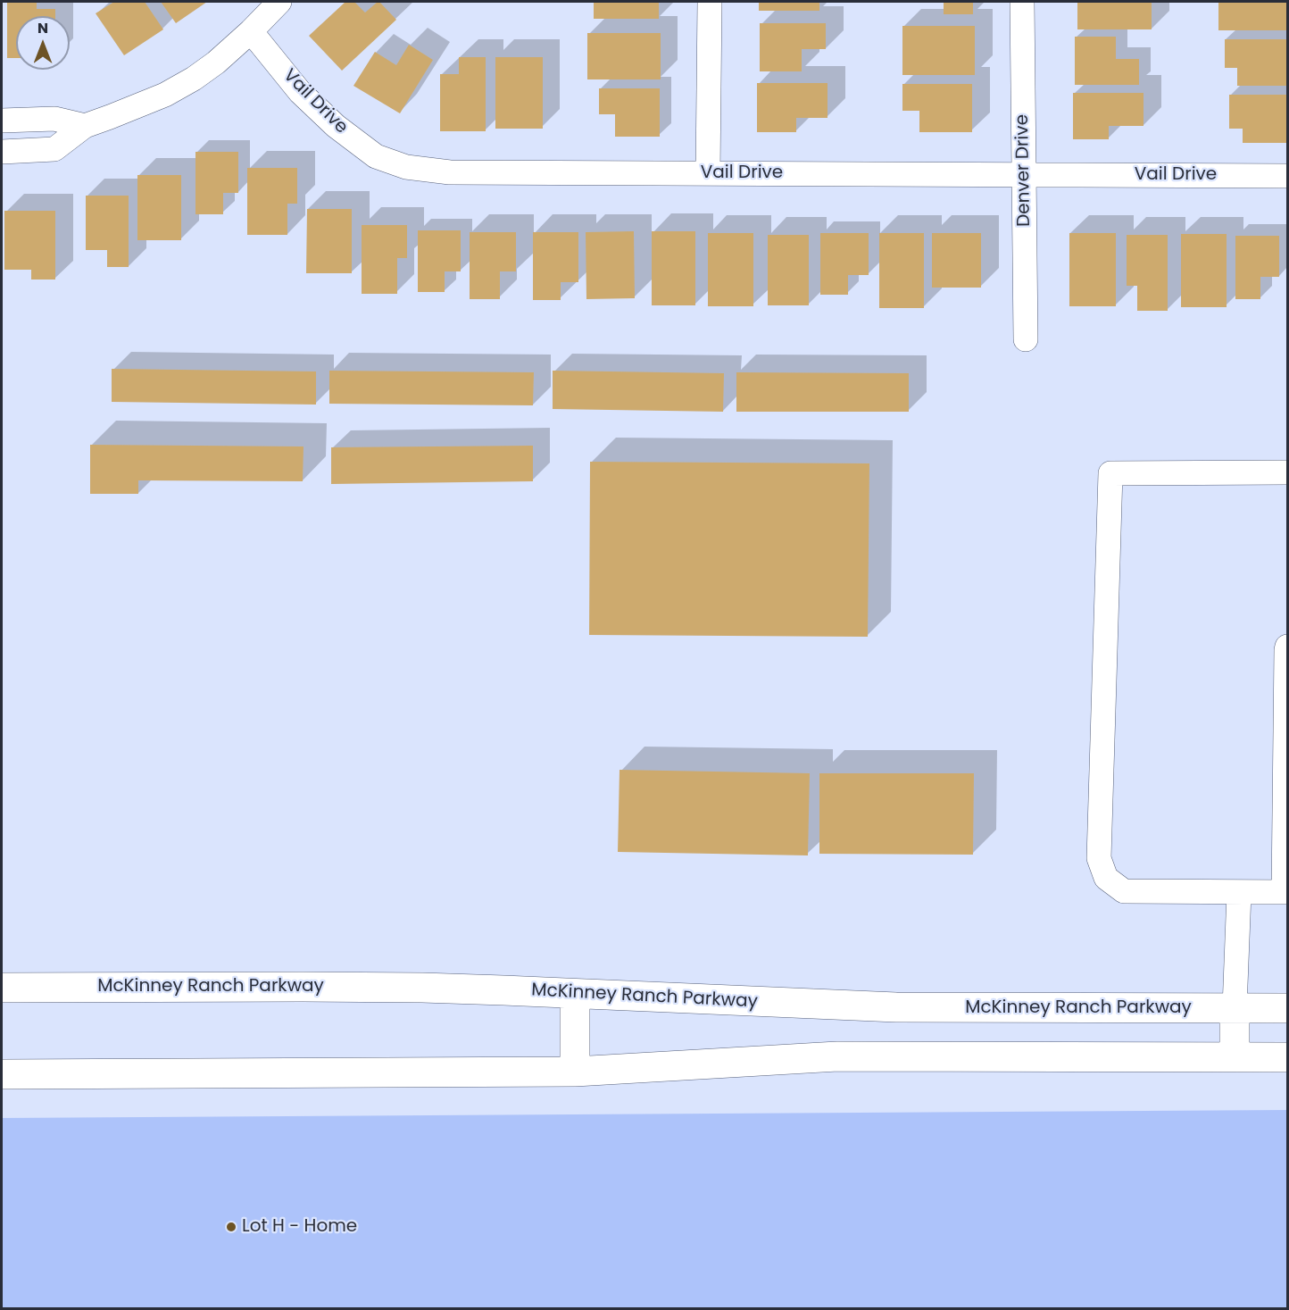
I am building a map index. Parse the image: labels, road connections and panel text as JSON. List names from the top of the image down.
{
  "streets": {
    "main road": ["McKinney Ranch Parkway"],
    "street": ["Vail Drive", "Denver Drive"]
  },
  "crossings": [
    ["Vail Drive", "Denver Drive"]
  ],
  "places": ["Lot H - Home"],
  "north": "top"
}
